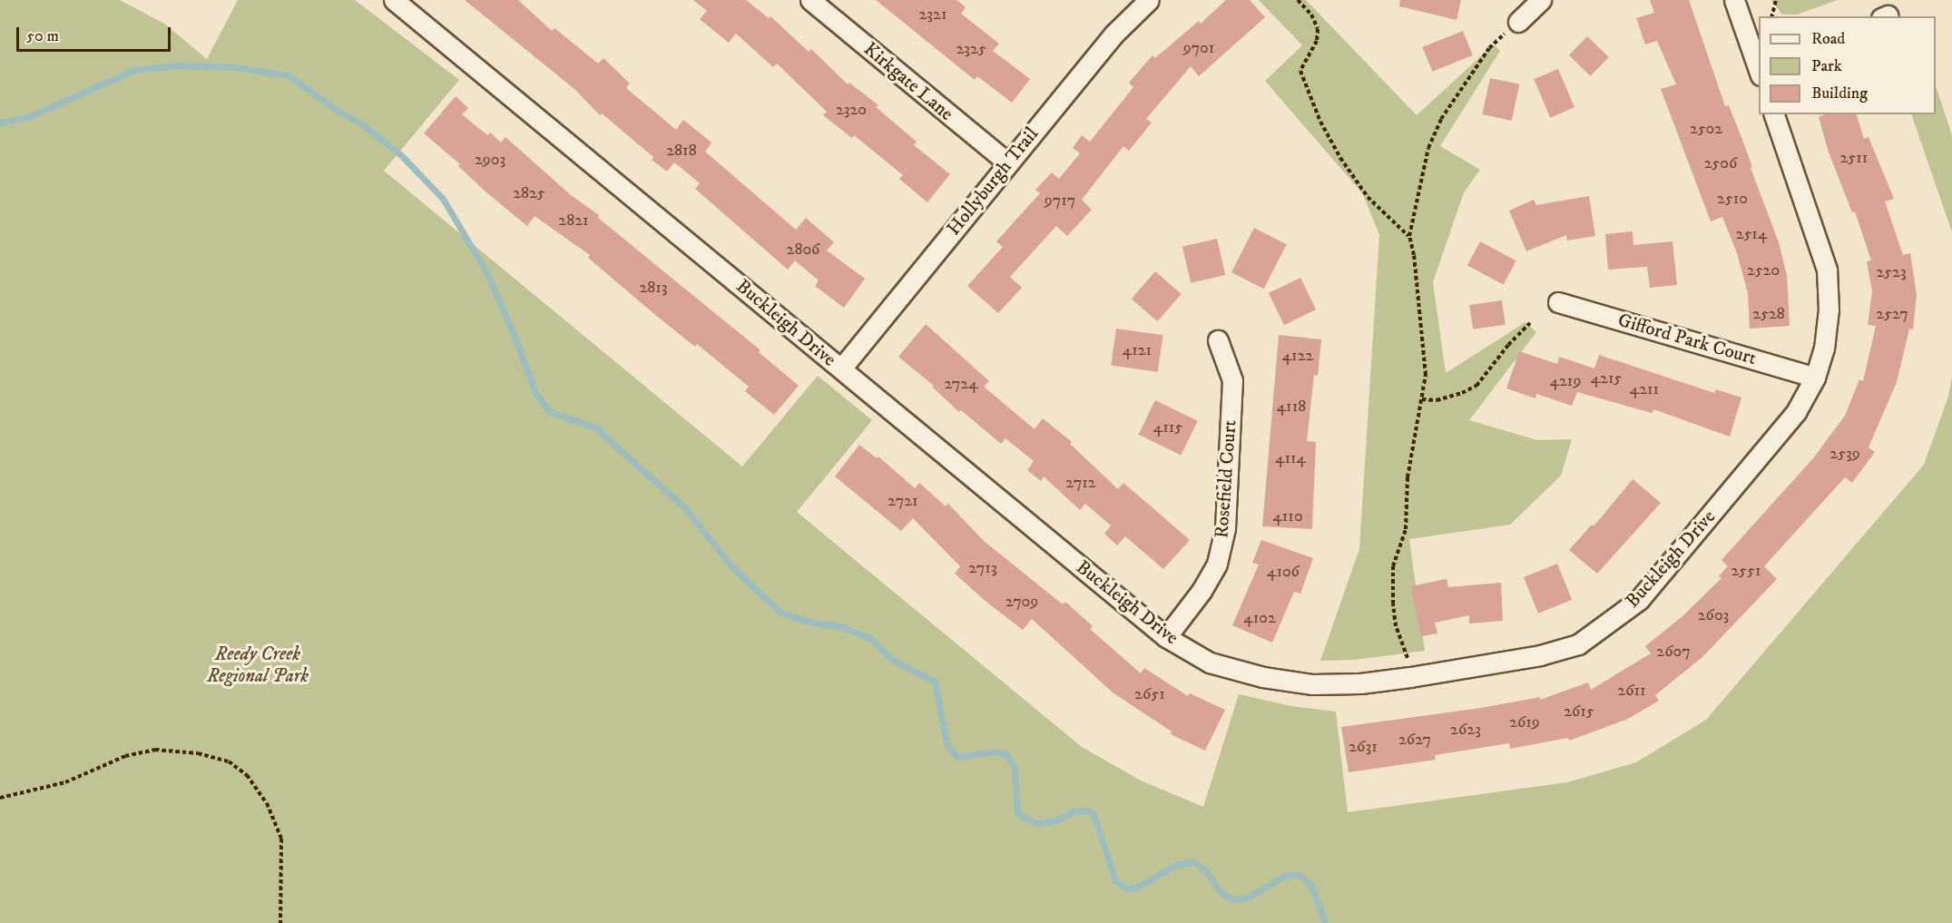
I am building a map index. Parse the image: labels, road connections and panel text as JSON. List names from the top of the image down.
{
  "streets": {
    "street": [
      "Kirkgate Lane",
      "Hollyburgh Trail",
      "Buckleigh Drive",
      "Gifford Park Court",
      "Rosefield Court"
    ]
  },
  "crossings": [
    ["Kirkgate Lane", "Hollyburgh Trail"],
    ["Hollyburgh Trail", "Buckleigh Drive"],
    ["Buckleigh Drive", "Gifford Park Court"],
    ["Buckleigh Drive", "Rosefield Court"]
  ],
  "parks": ["Reedy Creek Regional Park"],
  "house_numbers": [
    "2321",
    "9701",
    "2325",
    "2320",
    "2502",
    "2818",
    "2511",
    "2903",
    "2506",
    "2825",
    "2510",
    "9717",
    "2821",
    "2514",
    "2806",
    "2520",
    "2523",
    "2813",
    "2528",
    "2527",
    "4121",
    "4122",
    "4215",
    "4219",
    "2724",
    "4211",
    "4118",
    "4115",
    "2539",
    "4114",
    "2712",
    "2721",
    "4110",
    "2713",
    "2551",
    "4106",
    "2709",
    "2603",
    "4102",
    "2607",
    "2611",
    "2651",
    "2615",
    "2619",
    "2623",
    "2627",
    "2631"
  ],
  "legend": ["Road", "Park", "Building"],
  "scale_bar": "50 m"
}
